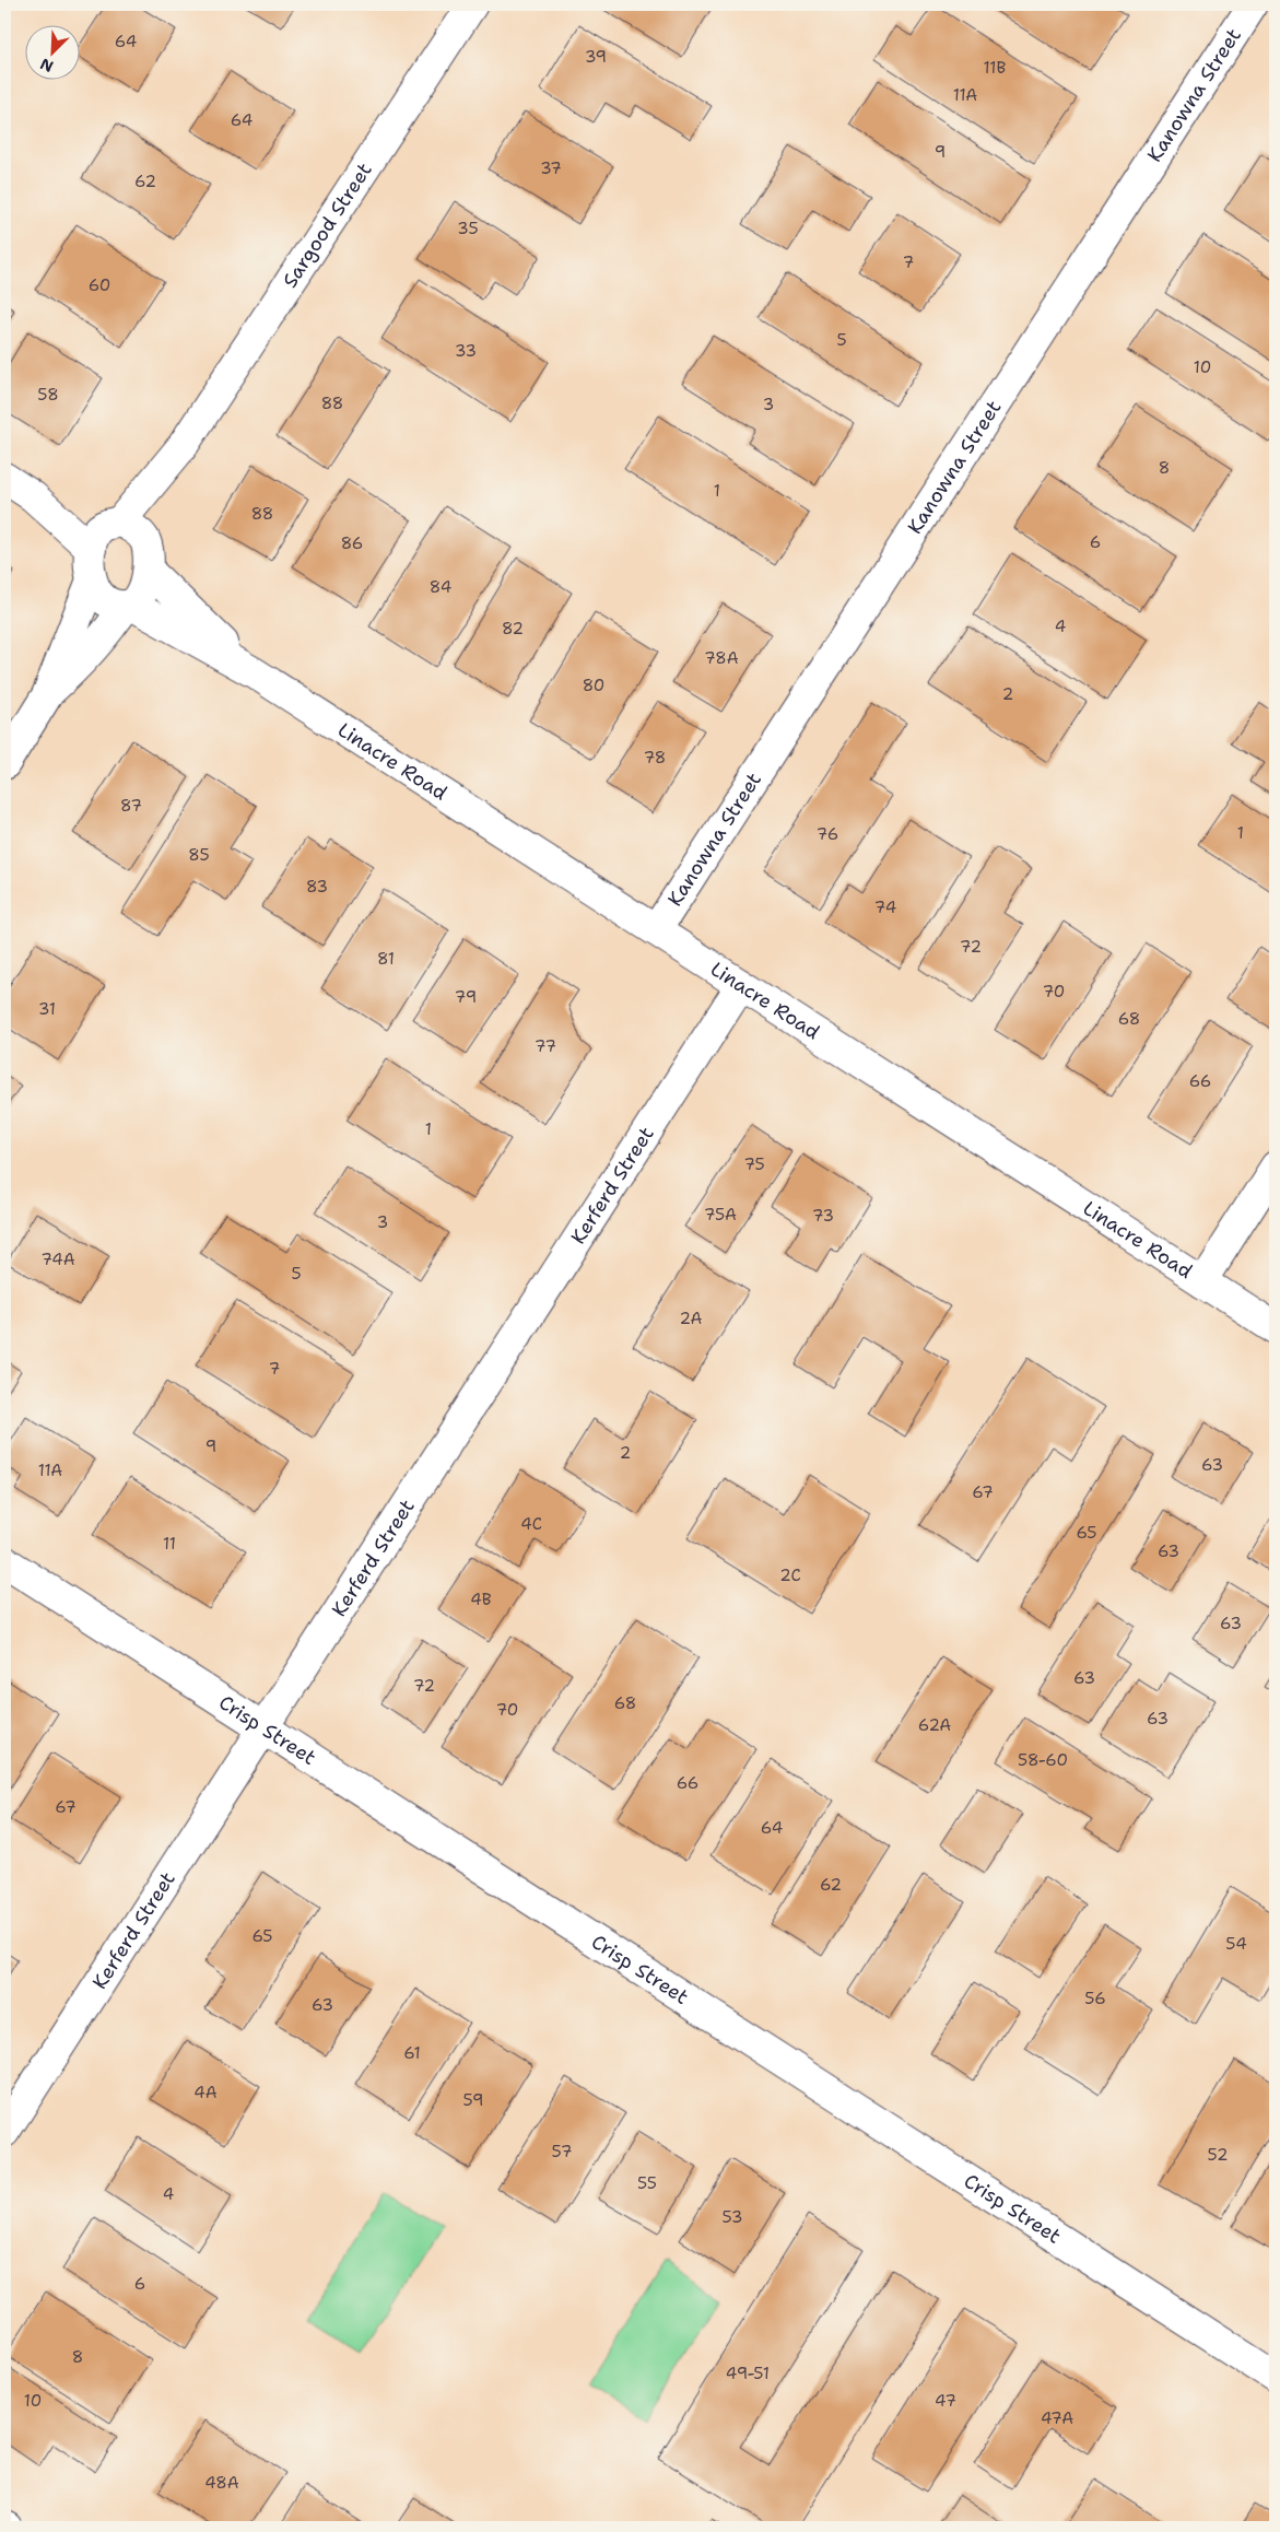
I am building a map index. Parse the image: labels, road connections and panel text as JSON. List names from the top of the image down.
{
  "streets": {
    "street": [
      "Kanowna Street",
      "Sargood Street",
      "Linacre Road",
      "Kerferd Street",
      "Crisp Street"
    ]
  },
  "crossings": [
    ["Kanowna Street", "Linacre Road"],
    ["Linacre Road", "Kerferd Street"],
    ["Kerferd Street", "Crisp Street"]
  ],
  "house_numbers": [
    "64",
    "39",
    "11B",
    "11A",
    "64",
    "9",
    "37",
    "62",
    "35",
    "7",
    "60",
    "5",
    "33",
    "10",
    "58",
    "88",
    "3",
    "8",
    "1",
    "88",
    "6",
    "86",
    "84",
    "4",
    "82",
    "78A",
    "80",
    "2",
    "78",
    "87",
    "1",
    "76",
    "85",
    "83",
    "74",
    "72",
    "81",
    "70",
    "79",
    "31",
    "68",
    "77",
    "66",
    "1",
    "75",
    "75A",
    "73",
    "3",
    "74A",
    "5",
    "2A",
    "7",
    "9",
    "2",
    "63",
    "11A",
    "67",
    "4C",
    "65",
    "11",
    "63",
    "2C",
    "4B",
    "63",
    "63",
    "72",
    "68",
    "70",
    "63",
    "62A",
    "58-60",
    "66",
    "67",
    "64",
    "62",
    "65",
    "54",
    "56",
    "63",
    "61",
    "4A",
    "59",
    "57",
    "52",
    "55",
    "4",
    "53",
    "6",
    "8",
    "49-51",
    "10",
    "47",
    "47A",
    "48A"
  ],
  "north": "bottom left"
}
